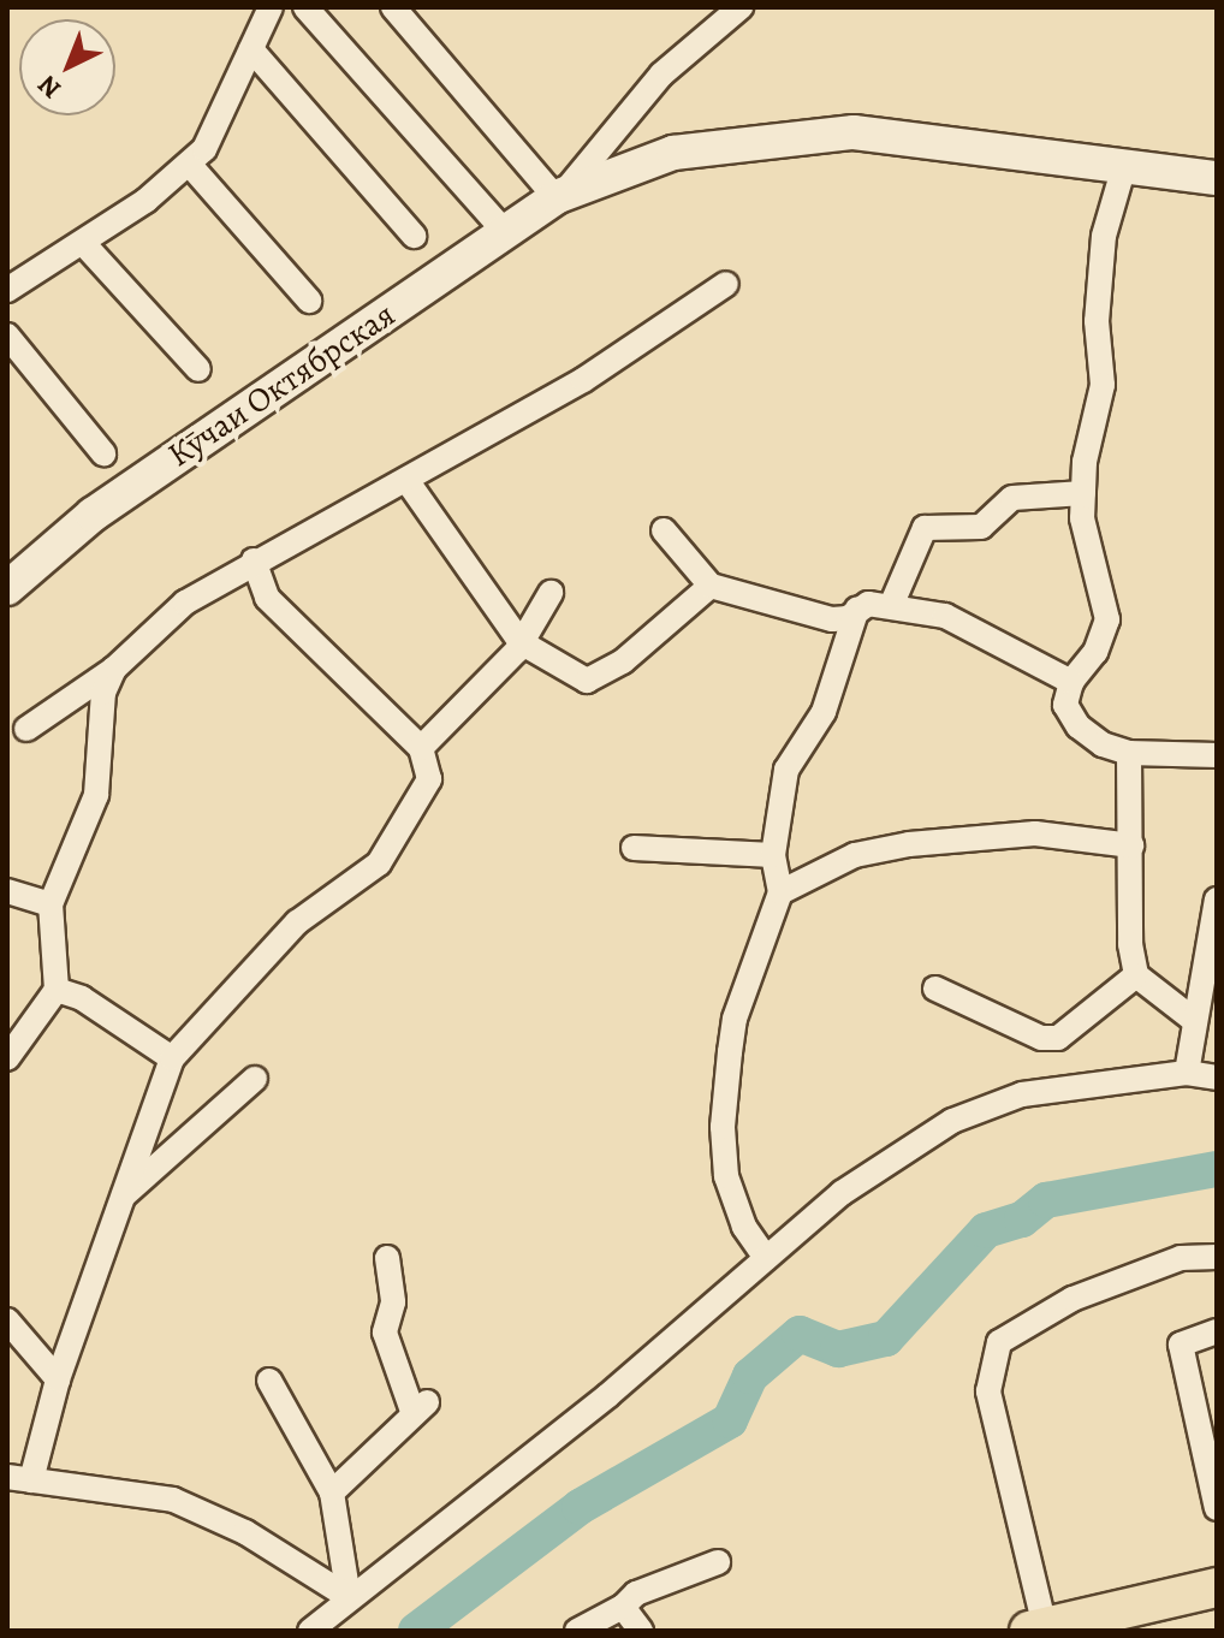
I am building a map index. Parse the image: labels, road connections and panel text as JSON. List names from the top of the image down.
{
  "streets": {
    "main road": ["Кӯчаи Октябрская"]
  },
  "north": "bottom left"
}
